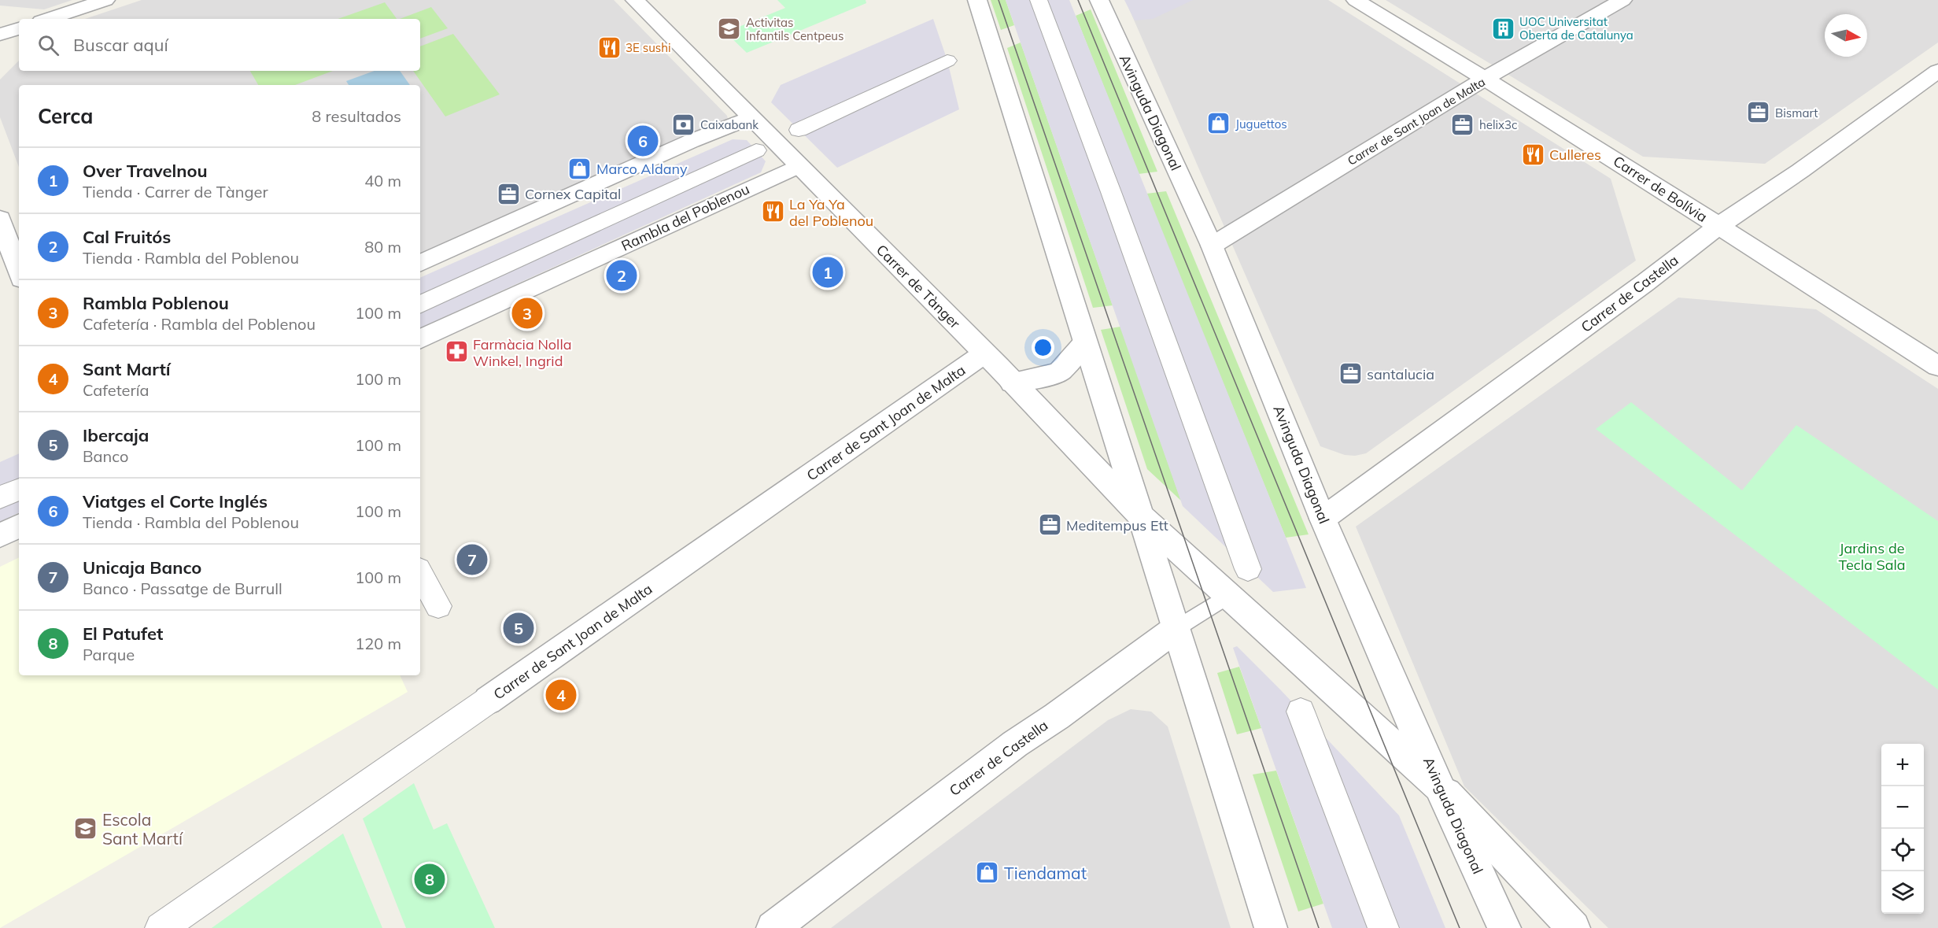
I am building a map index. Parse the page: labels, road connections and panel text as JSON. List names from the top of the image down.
{
  "streets": {
    "street": [
      "Avinguda Diagonal",
      "Carrer de Sant Joan de Malta",
      "Carrer de Bolívia",
      "Rambla del Poblenou",
      "Carrer de Tànger",
      "Carrer de Castella"
    ]
  },
  "crossings": [
    ["Avinguda Diagonal", "Carrer de Sant Joan de Malta"],
    ["Avinguda Diagonal", "Carrer de Tànger"],
    ["Avinguda Diagonal", "Carrer de Castella"],
    ["Carrer de Sant Joan de Malta", "Carrer de Bolívia"],
    ["Carrer de Sant Joan de Malta", "Carrer de Tànger"],
    ["Carrer de Bolívia", "Carrer de Castella"],
    ["Rambla del Poblenou", "Carrer de Tànger"],
    ["Carrer de Tànger", "Carrer de Castella"]
  ],
  "parks": ["Jardins de Tecla Sala"],
  "places": {
    "building": ["UOC Universitat Oberta de Catalunya"],
    "school or university": ["Activitas Infantils Centpeus", "Escola Sant Martí"],
    "restaurant": ["3E sushi", "Culleres", "La Ya Ya del Poblenou"],
    "office": [
      "Bismart",
      "helix3c",
      "Cornex Capital",
      "santalucia",
      "Meditempus Ett"
    ],
    "shop": ["Juguettos", "Marco Aldany", "Tiendamat"],
    "bank": ["Caixabank"],
    "pharmacy": ["Farmàcia Nolla Winkel, Ingrid"]
  },
  "north": "right",
  "page": {
    "search": "Buscar aquí",
    "heading": ["Cerca", "8 resultados"],
    "pins": [
      "6",
      "1",
      "2",
      "3",
      "7",
      "5",
      "4",
      "8"
    ],
    "list": [
      {
        "mark": "1",
        "name": "Over Travelnou",
        "note": "Tienda · Carrer de Tànger",
        "value": "40 m"
      },
      {
        "mark": "2",
        "name": "Cal Fruitós",
        "note": "Tienda · Rambla del Poblenou",
        "value": "80 m"
      },
      {
        "mark": "3",
        "name": "Rambla Poblenou",
        "note": "Cafetería · Rambla del Poblenou",
        "value": "100 m"
      },
      {
        "mark": "4",
        "name": "Sant Martí",
        "note": "Cafetería",
        "value": "100 m"
      },
      {
        "mark": "5",
        "name": "Ibercaja",
        "note": "Banco",
        "value": "100 m"
      },
      {
        "mark": "6",
        "name": "Viatges el Corte Inglés",
        "note": "Tienda · Rambla del Poblenou",
        "value": "100 m"
      },
      {
        "mark": "7",
        "name": "Unicaja Banco",
        "note": "Banco · Passatge de Burrull",
        "value": "100 m"
      },
      {
        "mark": "8",
        "name": "El Patufet",
        "note": "Parque",
        "value": "120 m"
      }
    ],
    "map_buttons": ["+", "−"]
  }
}
